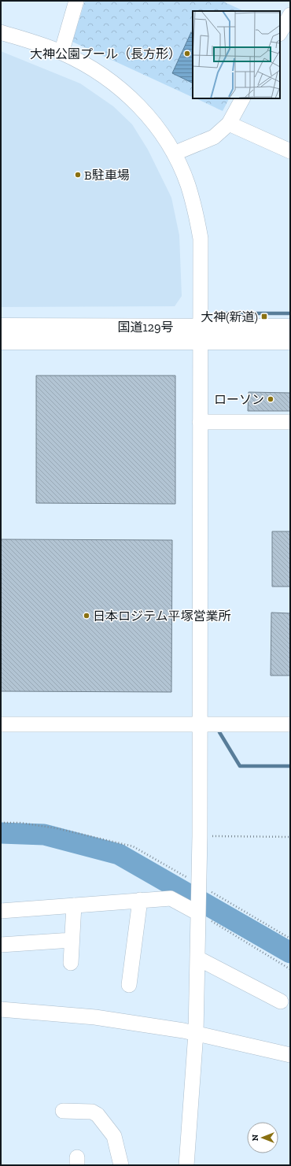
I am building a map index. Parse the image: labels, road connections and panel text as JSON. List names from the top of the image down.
{
  "streets": {
    "highway": ["国道129号"]
  },
  "places": {
    "other": [
      "大神公園プール（長方形）",
      "B駐車場",
      "ローソン",
      "日本ロジテム平塚営業所"
    ],
    "transit": ["大神(新道)"]
  },
  "north": "left"
}
